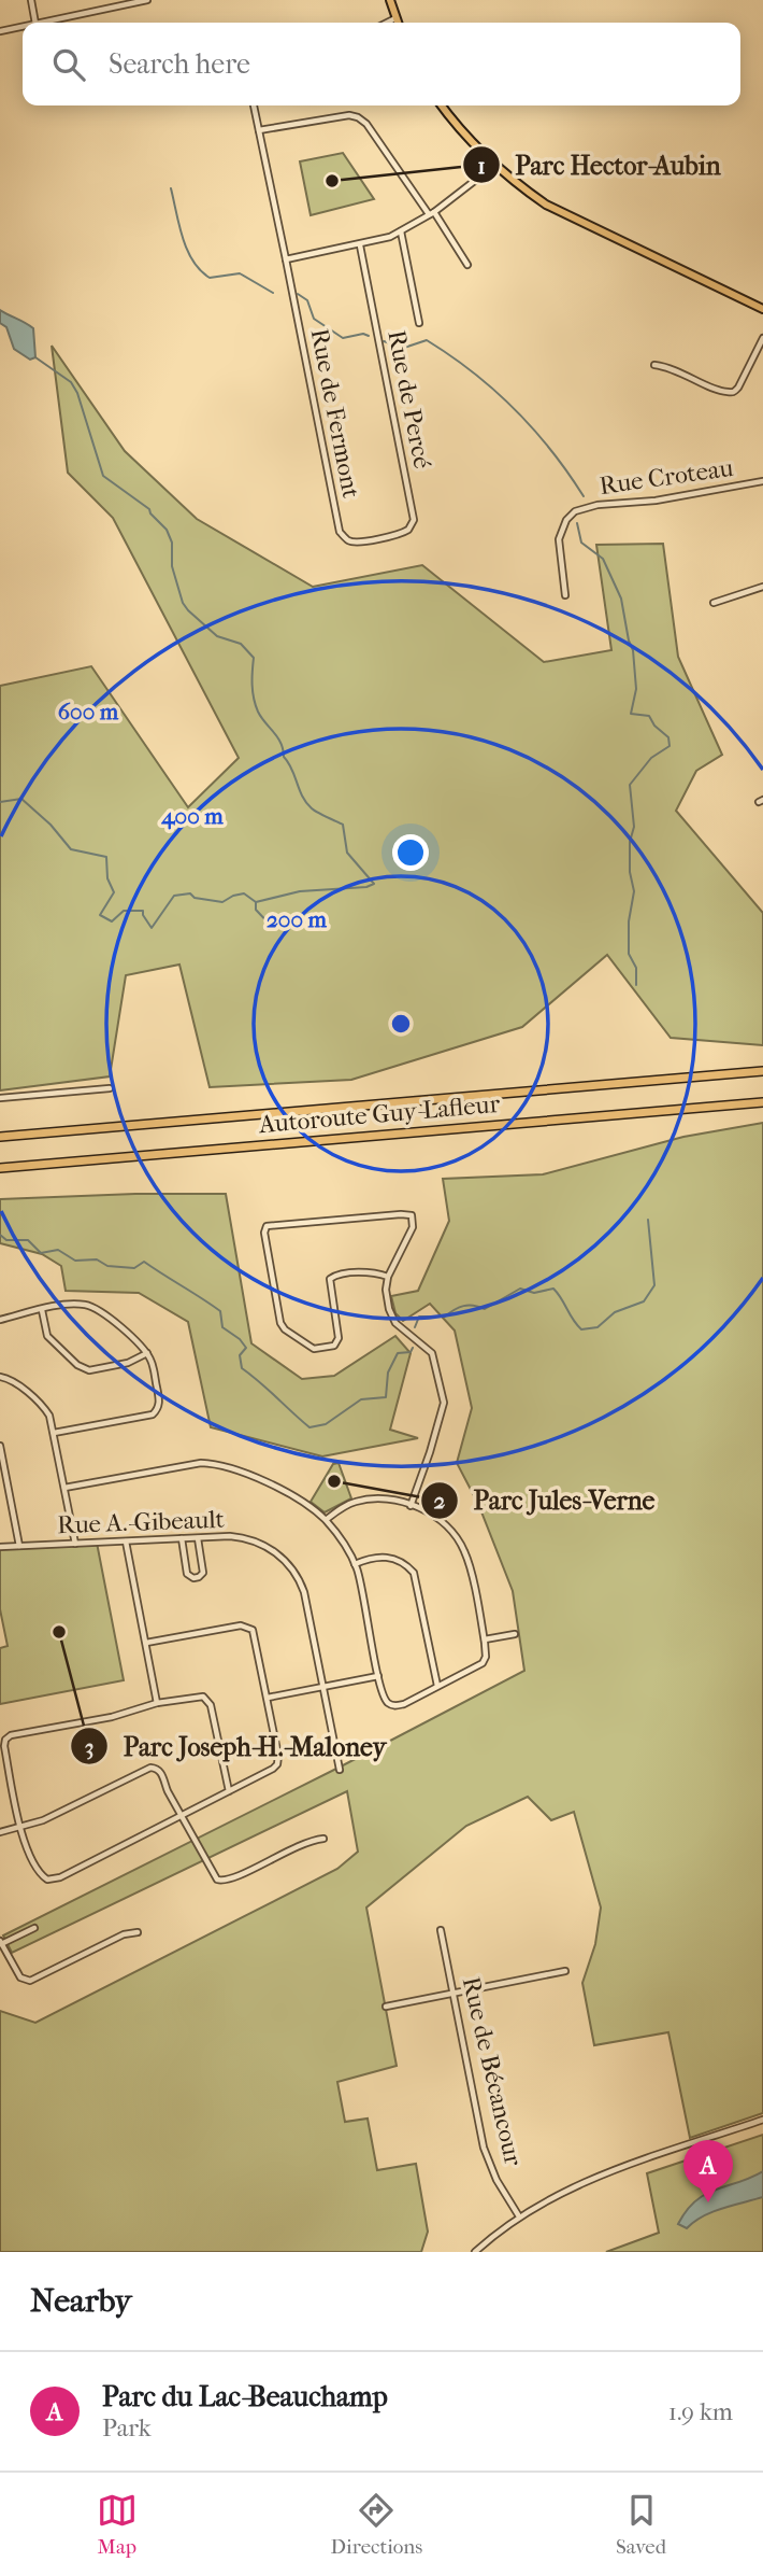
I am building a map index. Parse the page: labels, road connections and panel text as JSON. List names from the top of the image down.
{
  "streets": {
    "highway": ["Autoroute Guy-Lafleur"],
    "street": [
      "Rue de Percé",
      "Rue de Fermont",
      "Rue Croteau",
      "Rue A.-Gibeault",
      "Rue de Bécancour"
    ]
  },
  "crossings": [
    ["Rue de Percé", "Rue de Fermont"]
  ],
  "places": ["Parc Hector-Aubin", "Parc Jules-Verne", "Parc Joseph-H.-Maloney"],
  "page": {
    "search": "Search here",
    "pins": "A",
    "heading": "Nearby",
    "list": [
      {
        "mark": "A",
        "name": "Parc du Lac-Beauchamp",
        "note": "Park",
        "value": "1.9 km"
      }
    ],
    "nav": ["Map", "Directions", "Saved"]
  },
  "rings": ["600 m", "400 m", "200 m"]
}
